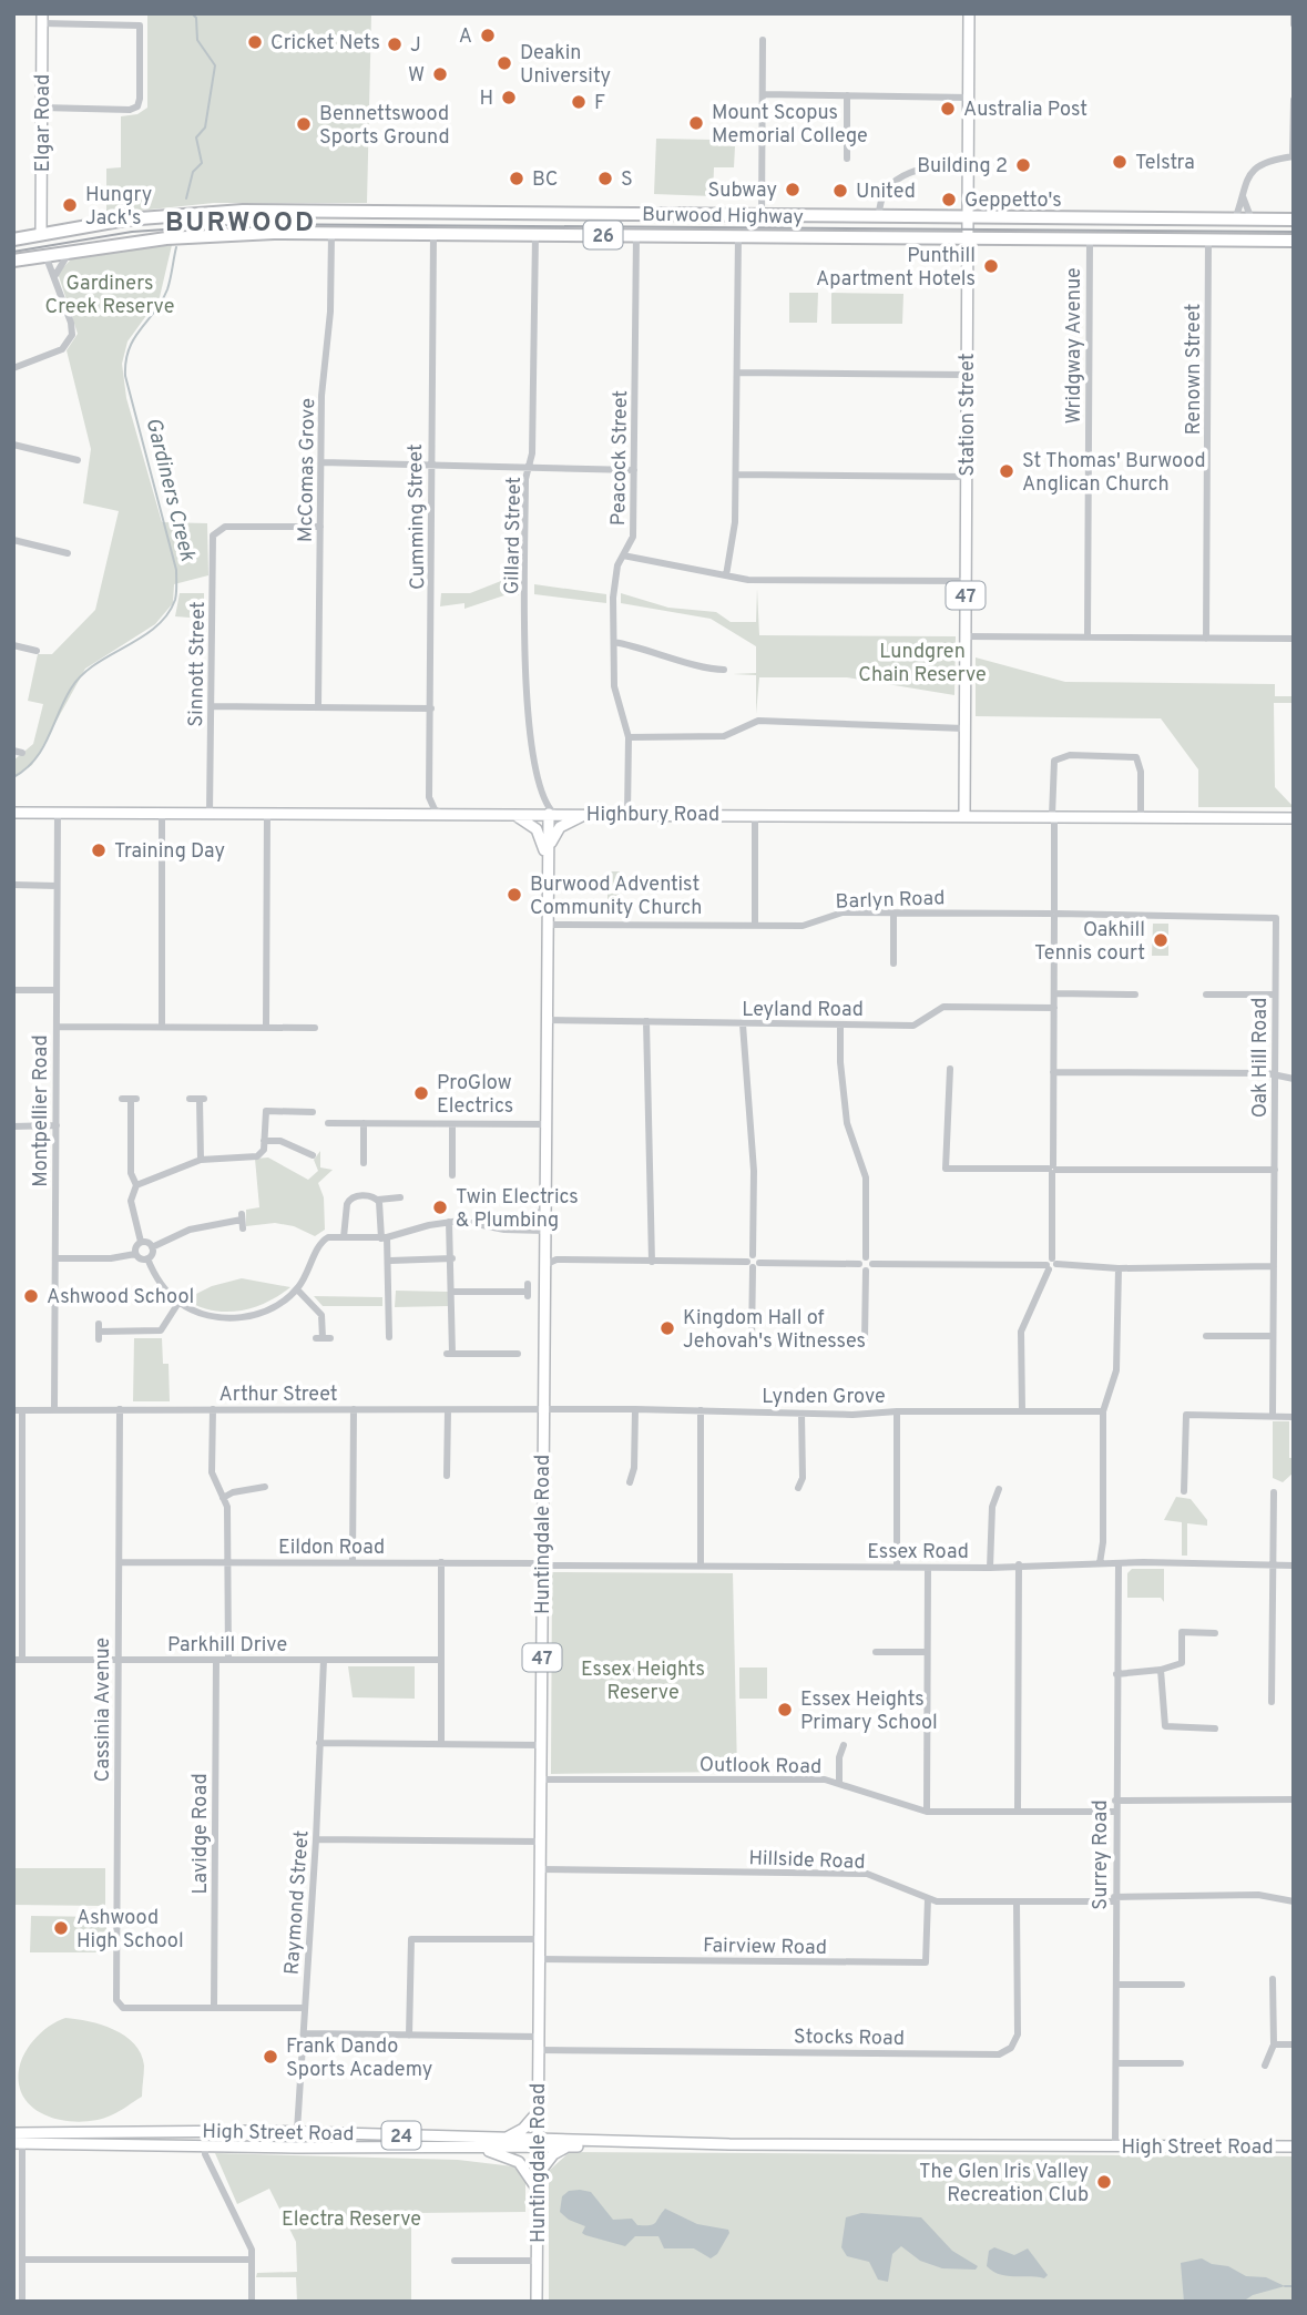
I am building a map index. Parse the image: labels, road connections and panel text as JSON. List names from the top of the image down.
{
  "streets": {
    "highway": ["Burwood Highway", "26"],
    "main road": [
      "Elgar Road",
      "Station Street",
      "47",
      "Highbury Road",
      "Huntingdale Road",
      "High Street Road",
      "24"
    ],
    "street": [
      "Wridgway Avenue",
      "Renown Street",
      "Peacock Street",
      "McComas Grove",
      "Cumming Street",
      "Gillard Street",
      "Sinnott Street",
      "Barlyn Road",
      "Leyland Road",
      "Oak Hill Road",
      "Montpellier Road",
      "Arthur Street",
      "Lynden Grove",
      "Eildon Road",
      "Essex Road",
      "Parkhill Drive",
      "Cassinia Avenue",
      "Outlook Road",
      "Lavidge Road",
      "Surrey Road",
      "Hillside Road",
      "Raymond Street",
      "Fairview Road",
      "Stocks Road"
    ]
  },
  "crossings": [
    ["Elgar Road", "Burwood Highway"],
    ["Burwood Highway", "Wridgway Avenue"],
    ["Burwood Highway", "Renown Street"],
    ["Burwood Highway", "Station Street"],
    ["Burwood Highway", "Peacock Street"],
    ["Burwood Highway", "McComas Grove"],
    ["Burwood Highway", "Cumming Street"],
    ["Burwood Highway", "Gillard Street"],
    ["Station Street", "Highbury Road"],
    ["Peacock Street", "Highbury Road"],
    ["McComas Grove", "Sinnott Street"],
    ["Gillard Street", "Highbury Road"],
    ["Gillard Street", "Huntingdale Road"],
    ["47", "Highbury Road"],
    ["47", "Huntingdale Road"],
    ["Sinnott Street", "Highbury Road"],
    ["Highbury Road", "Montpellier Road"],
    ["Highbury Road", "Huntingdale Road"],
    ["Barlyn Road", "Oak Hill Road"],
    ["Barlyn Road", "Huntingdale Road"],
    ["Leyland Road", "Huntingdale Road"],
    ["Montpellier Road", "Arthur Street"],
    ["Arthur Street", "Lynden Grove"],
    ["Arthur Street", "Huntingdale Road"],
    ["Arthur Street", "Cassinia Avenue"],
    ["Lynden Grove", "Huntingdale Road"],
    ["Huntingdale Road", "Eildon Road"],
    ["Huntingdale Road", "Essex Road"],
    ["Huntingdale Road", "Outlook Road"],
    ["Huntingdale Road", "Hillside Road"],
    ["Huntingdale Road", "Fairview Road"],
    ["Huntingdale Road", "Stocks Road"],
    ["Huntingdale Road", "High Street Road"],
    ["Eildon Road", "Essex Road"],
    ["Eildon Road", "Cassinia Avenue"],
    ["Essex Road", "Surrey Road"],
    ["Parkhill Drive", "Cassinia Avenue"],
    ["Parkhill Drive", "Lavidge Road"],
    ["Parkhill Drive", "Raymond Street"],
    ["Cassinia Avenue", "Lavidge Road"],
    ["Outlook Road", "Surrey Road"],
    ["Surrey Road", "Hillside Road"],
    ["Surrey Road", "High Street Road"],
    ["Hillside Road", "Fairview Road"],
    ["Hillside Road", "Stocks Road"],
    ["Raymond Street", "High Street Road"]
  ],
  "districts": ["BURWOOD"],
  "water": ["Gardiners Creek"],
  "parks": [
    "Gardiners Creek Reserve",
    "Lundgren Chain Reserve",
    "Essex Heights Reserve",
    "Electra Reserve"
  ],
  "places": [
    "A",
    "Cricket Nets",
    "J",
    "Deakin University",
    "W",
    "H",
    "F",
    "Australia Post",
    "Mount Scopus Memorial College",
    "Bennettswood Sports Ground",
    "Telstra",
    "Building 2",
    "BC",
    "S",
    "Subway",
    "United",
    "Geppetto's",
    "Hungry Jack's",
    "Punthill Apartment Hotels",
    "St Thomas' Burwood Anglican Church",
    "Training Day",
    "Burwood Adventist Community Church",
    "Oakhill Tennis court",
    "ProGlow Electrics",
    "Twin Electrics & Plumbing",
    "Ashwood School",
    "Kingdom Hall of Jehovah's Witnesses",
    "Essex Heights Primary School",
    "Ashwood High School",
    "Frank Dando Sports Academy",
    "The Glen Iris Valley Recreation Club"
  ]
}
